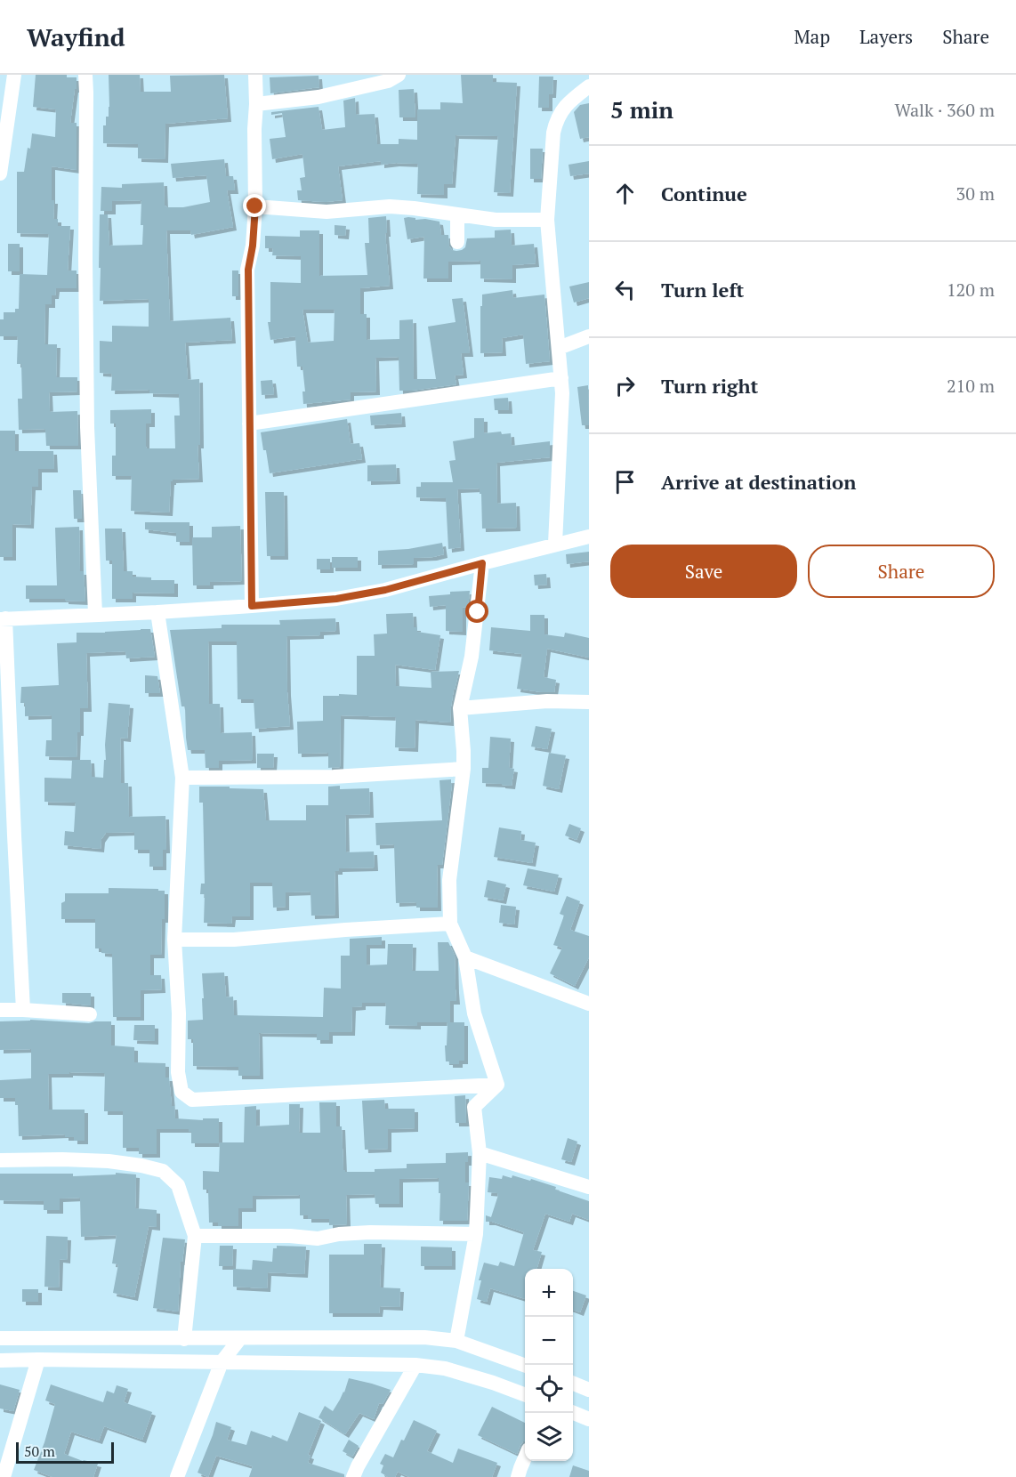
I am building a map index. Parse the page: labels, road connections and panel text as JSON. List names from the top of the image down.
{
  "scale_bar": "50 m",
  "page": {
    "header": "Wayfind",
    "nav": ["Map", "Layers", "Share"],
    "heading": ["5 min", "Walk · 360 m"],
    "list": [
      ["Continue", "30 m"],
      ["Turn left", "120 m"],
      ["Turn right", "210 m"],
      "Arrive at destination"
    ],
    "buttons": ["Save", "Share"],
    "map_buttons": ["+", "−"],
    "scale": "50 m"
  }
}
